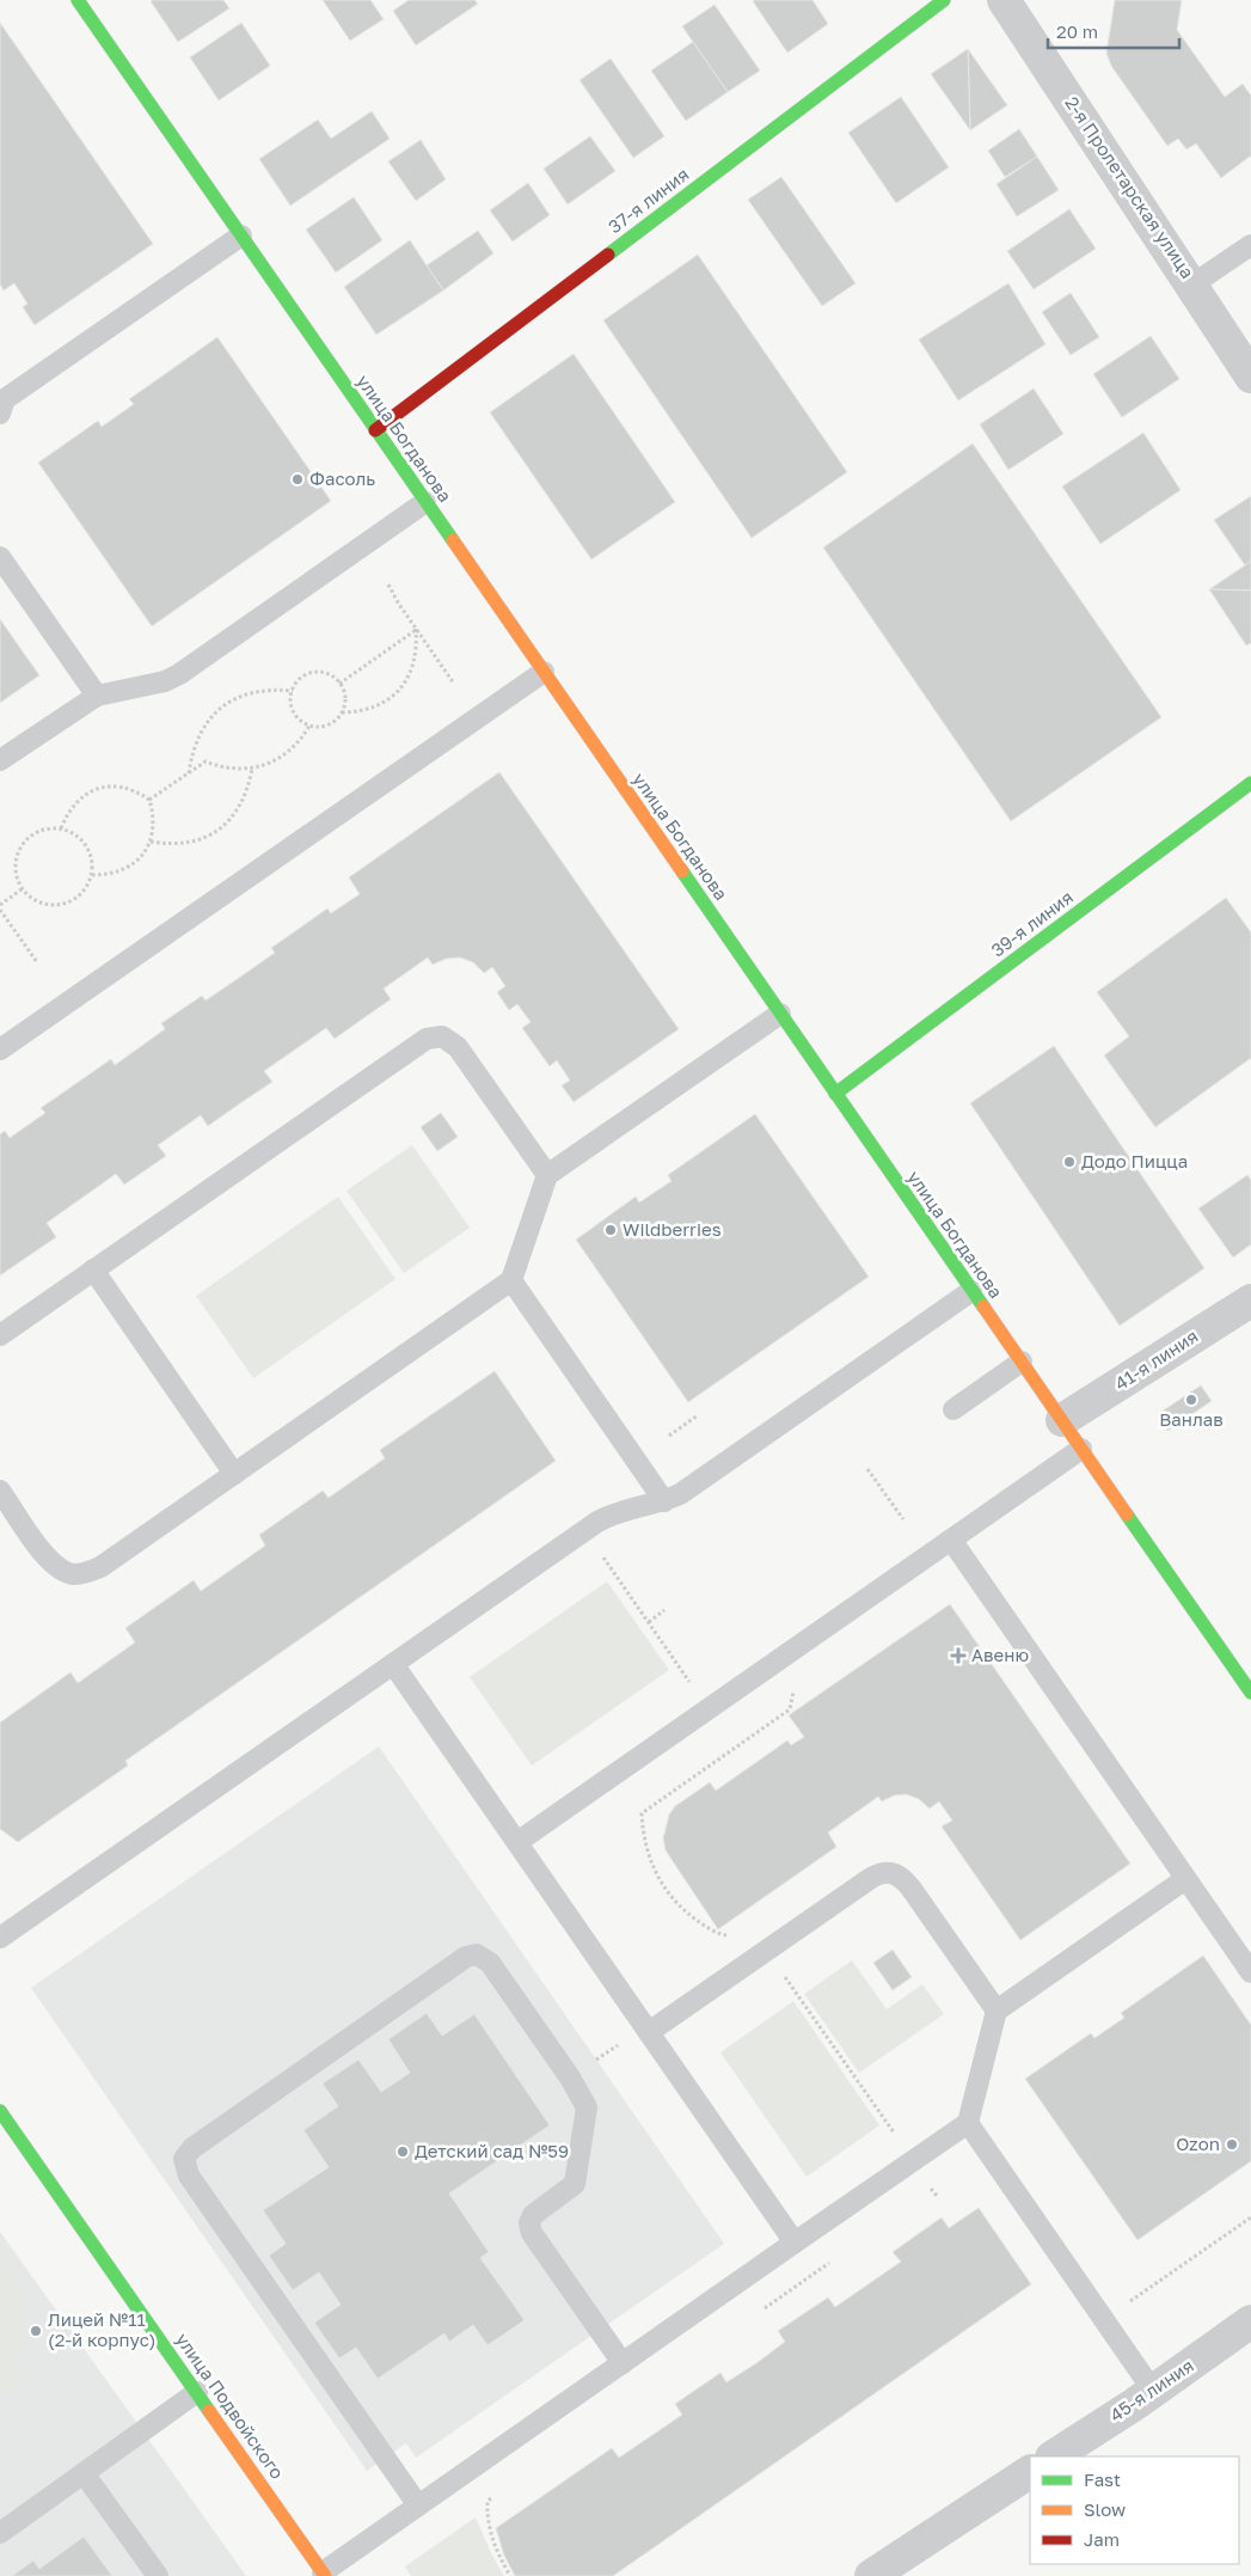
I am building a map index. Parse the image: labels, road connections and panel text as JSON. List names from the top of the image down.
{
  "streets": {
    "street": [
      "2-я Пролетарская улица",
      "37-я линия",
      "улица Богданова",
      "39-я линия",
      "41-я линия",
      "45-я линия",
      "улица Подвойского"
    ]
  },
  "crossings": [
    ["37-я линия", "улица Богданова"],
    ["улица Богданова", "39-я линия"],
    ["улица Богданова", "41-я линия"]
  ],
  "places": {
    "other": [
      "Фасоль",
      "Додо Пицца",
      "Wildberries",
      "Ванлав",
      "Ozon",
      "Детский сад №59",
      "Лицей №11 (2-й корпус)"
    ],
    "health": ["Авеню"]
  },
  "legend": ["Fast", "Slow", "Jam"],
  "scale_bar": "20 m"
}
